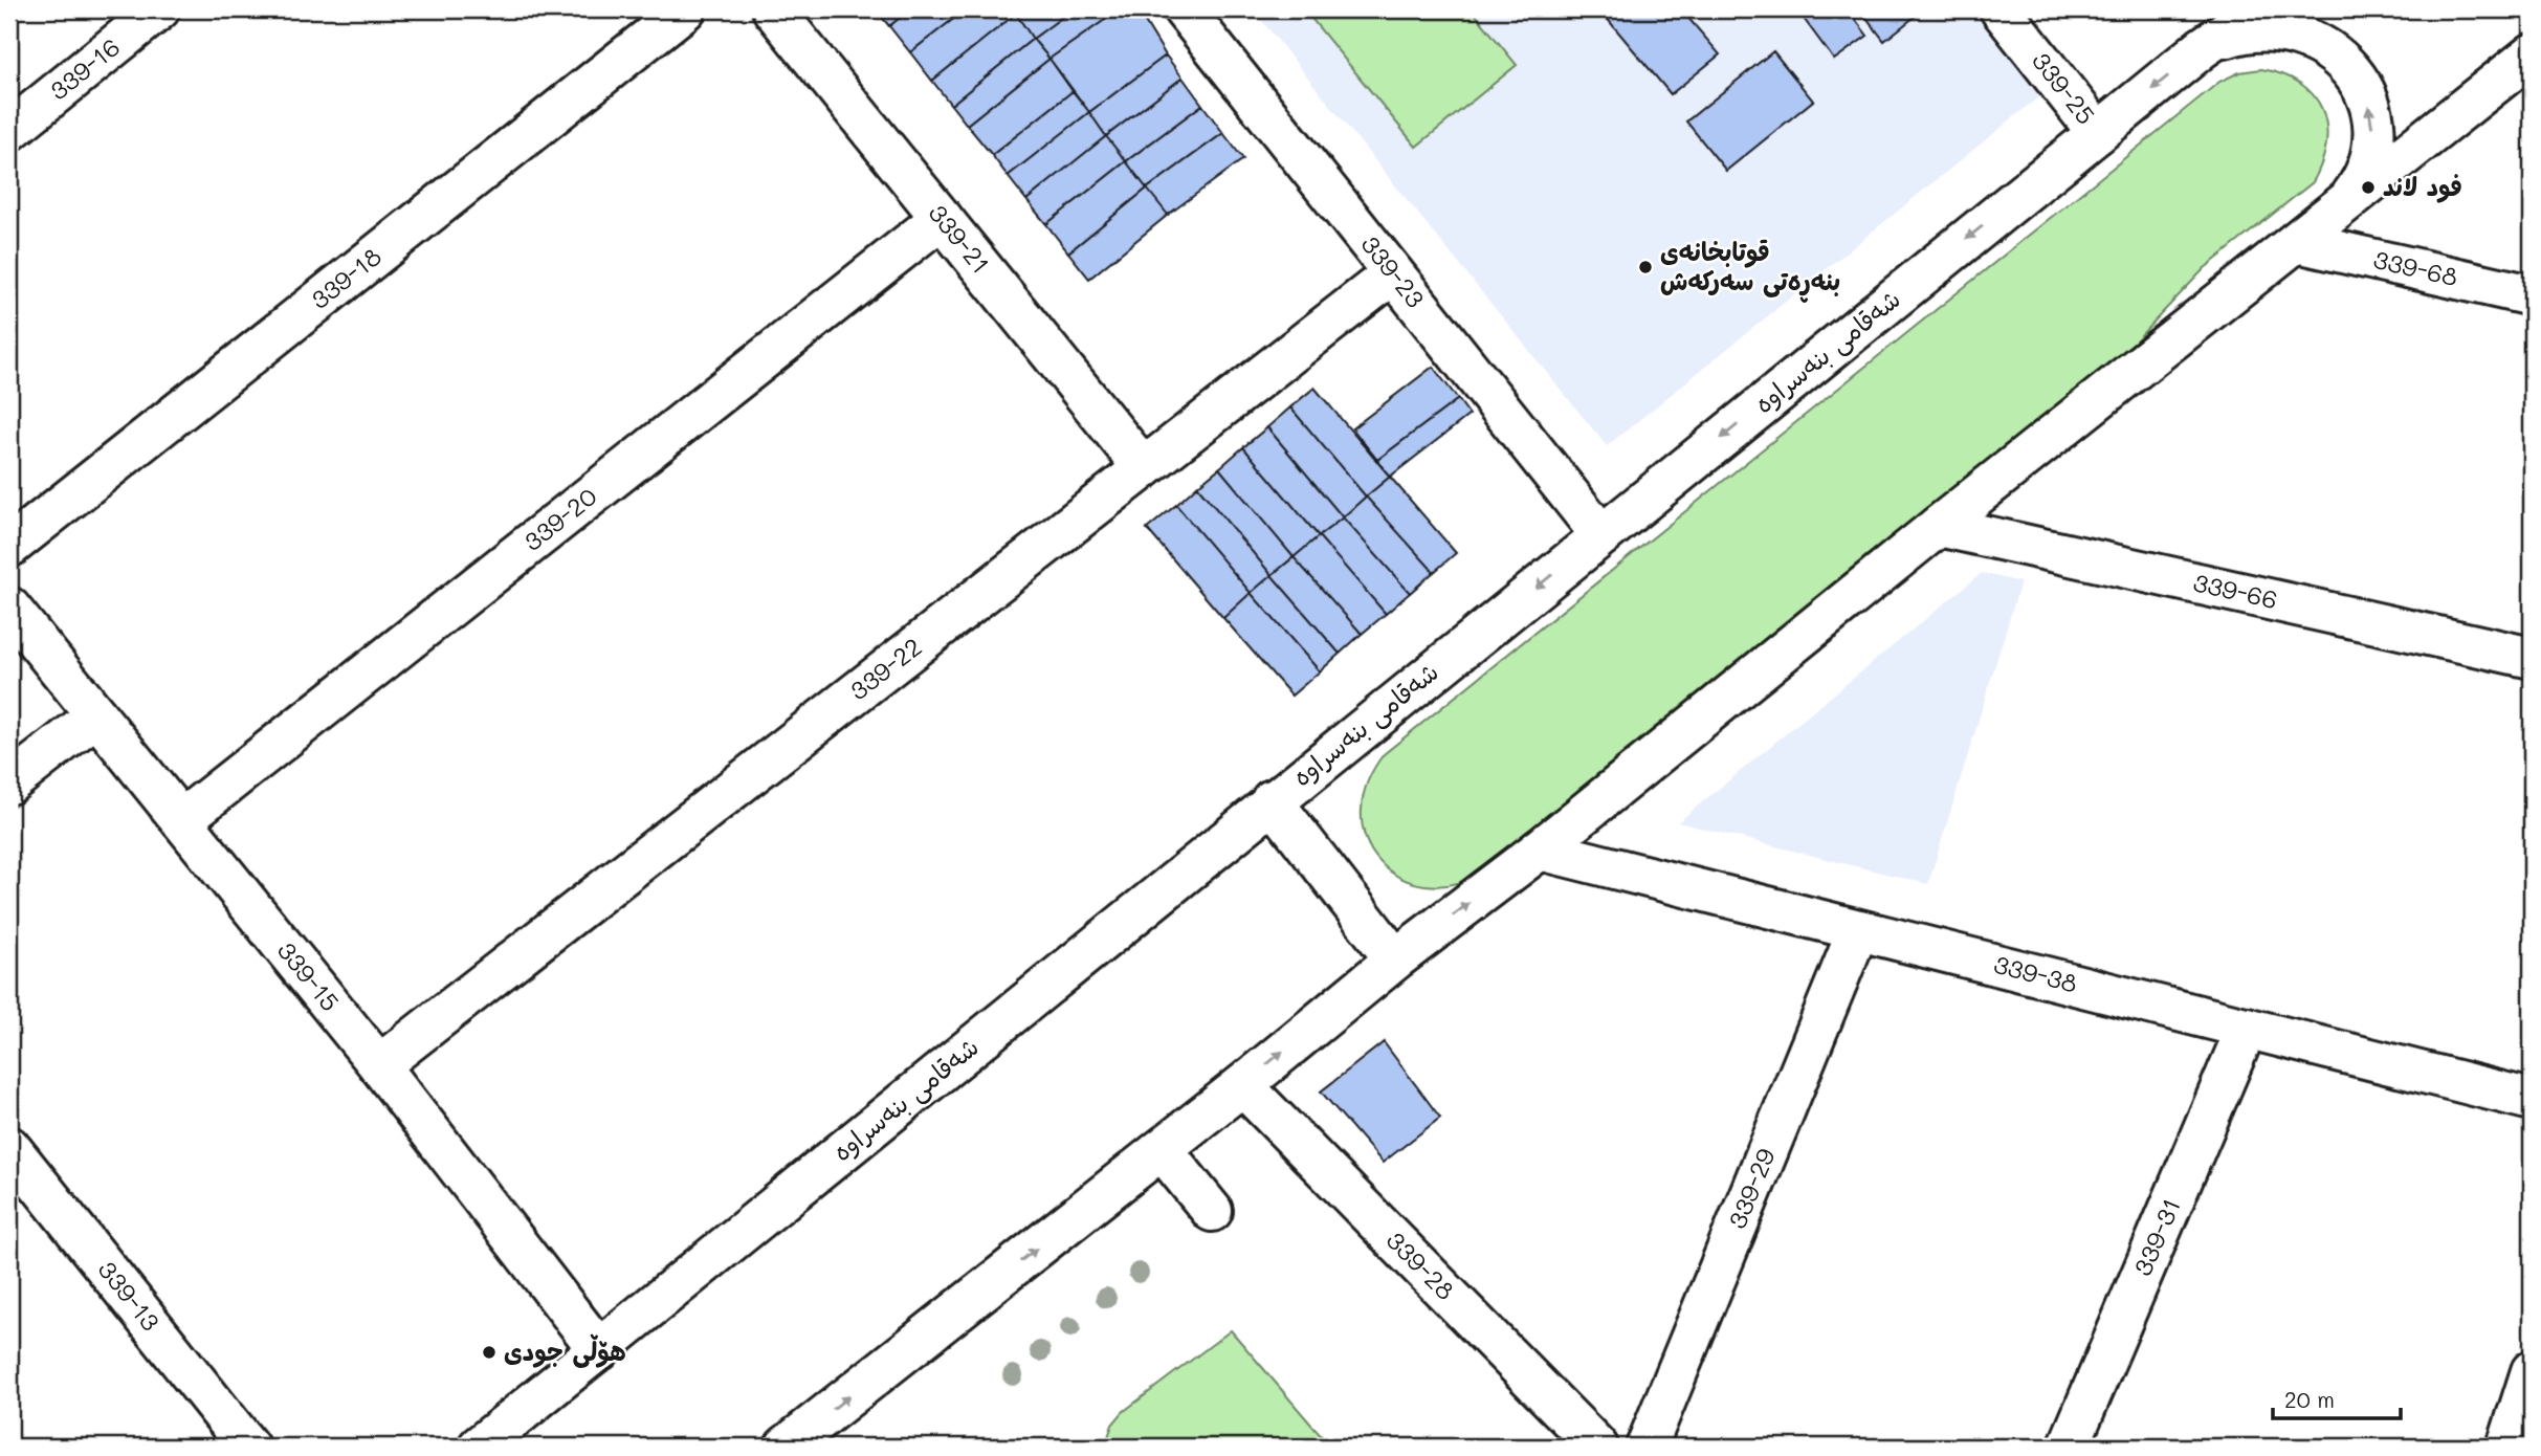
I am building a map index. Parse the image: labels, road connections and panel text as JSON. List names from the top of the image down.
{
  "streets": {
    "street": [
      "339-16",
      "339-25",
      "339-21",
      "339-68",
      "339-23",
      "339-18",
      "شەقامی بنەسراوە",
      "339-20",
      "339-66",
      "339-22",
      "339-38",
      "339-15",
      "339-29",
      "339-31",
      "339-28",
      "339-13"
    ]
  },
  "crossings": [
    ["339-25", "شەقامی بنەسراوە"],
    ["339-21", "339-20"],
    ["339-21", "339-22"],
    ["339-23", "شەقامی بنەسراوە"],
    ["339-23", "339-22"],
    ["شەقامی بنەسراوە", "339-15"],
    ["339-20", "339-15"],
    ["339-22", "339-15"],
    ["339-38", "339-29"],
    ["339-38", "339-31"]
  ],
  "places": ["فود لاند", "قوتابخانەی بنەڕەتی سەرکەش", "هۆڵی جودی"],
  "scale_bar": "20 m"
}
